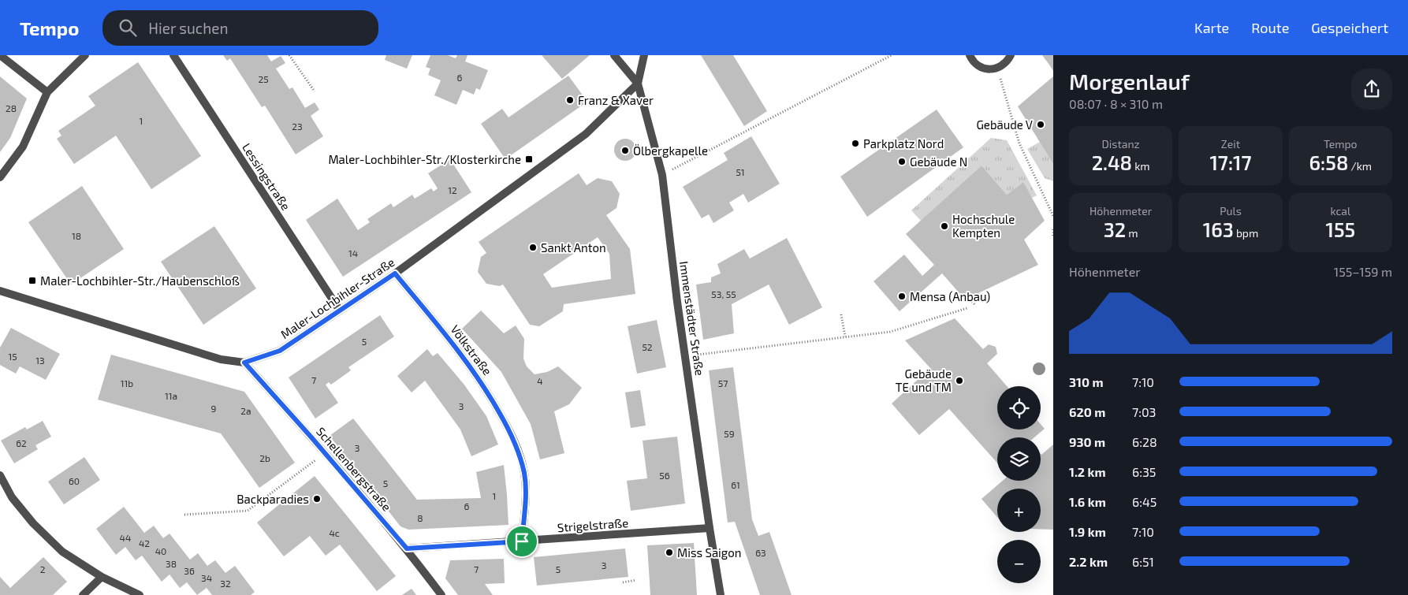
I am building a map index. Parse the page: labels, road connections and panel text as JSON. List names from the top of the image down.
{
  "streets": {
    "street": [
      "Lessingstraße",
      "Maler-Lochbihler-Straße",
      "Immenstädter Straße",
      "Völkstraße",
      "Schellenbergstraße",
      "Strigelstraße"
    ]
  },
  "crossings": [
    ["Lessingstraße", "Maler-Lochbihler-Straße"],
    ["Maler-Lochbihler-Straße", "Immenstädter Straße"],
    ["Maler-Lochbihler-Straße", "Völkstraße"],
    ["Maler-Lochbihler-Straße", "Schellenbergstraße"],
    ["Immenstädter Straße", "Strigelstraße"],
    ["Völkstraße", "Strigelstraße"],
    ["Schellenbergstraße", "Strigelstraße"]
  ],
  "places": {
    "other": [
      "Franz & Xaver",
      "Gebäude V",
      "Parkplatz Nord",
      "Ölbergkapelle",
      "Gebäude N",
      "Hochschule Kempten",
      "Sankt Anton",
      "Mensa (Anbau)",
      "Gebäude TE und TM",
      "Backparadies",
      "Miss Saigon"
    ],
    "transit": ["Maler-Lochbihler-Str./Klosterkirche", "Maler-Lochbihler-Str./Haubenschloß"]
  },
  "house_numbers": [
    "6",
    "25",
    "28",
    "1",
    "23",
    "51",
    "12",
    "18",
    "14",
    "53, 55",
    "5",
    "52",
    "15",
    "13",
    "7",
    "4",
    "11b",
    "57",
    "11a",
    "3",
    "9",
    "2a",
    "59",
    "62",
    "3",
    "2b",
    "56",
    "60",
    "5",
    "61",
    "1",
    "6",
    "8",
    "4c",
    "44",
    "42",
    "40",
    "63",
    "38",
    "3",
    "2",
    "7",
    "5",
    "36",
    "34",
    "32"
  ],
  "page": {
    "header": "Tempo",
    "search": "Hier suchen",
    "nav": ["Karte", "Route", "Gespeichert"],
    "heading": ["Morgenlauf", "08:07 · 8 × 310 m"],
    "stats": [
      ["Distanz", "2.48 km"],
      ["Zeit", "17:17"],
      ["Tempo", "6:58 /km"],
      ["Höhenmeter", "32 m"],
      ["Puls", "163 bpm"],
      ["kcal", "155"]
    ],
    "chart": ["Höhenmeter", "155–159 m"],
    "list": [
      {
        "name": "310 m",
        "note": "7:10"
      },
      {
        "name": "620 m",
        "note": "7:03"
      },
      {
        "name": "930 m",
        "note": "6:28"
      },
      {
        "name": "1.2 km",
        "note": "6:35"
      },
      {
        "name": "1.6 km",
        "note": "6:45"
      },
      {
        "name": "1.9 km",
        "note": "7:10"
      },
      {
        "name": "2.2 km",
        "note": "6:51"
      }
    ],
    "map_buttons": ["+", "−"]
  }
}
